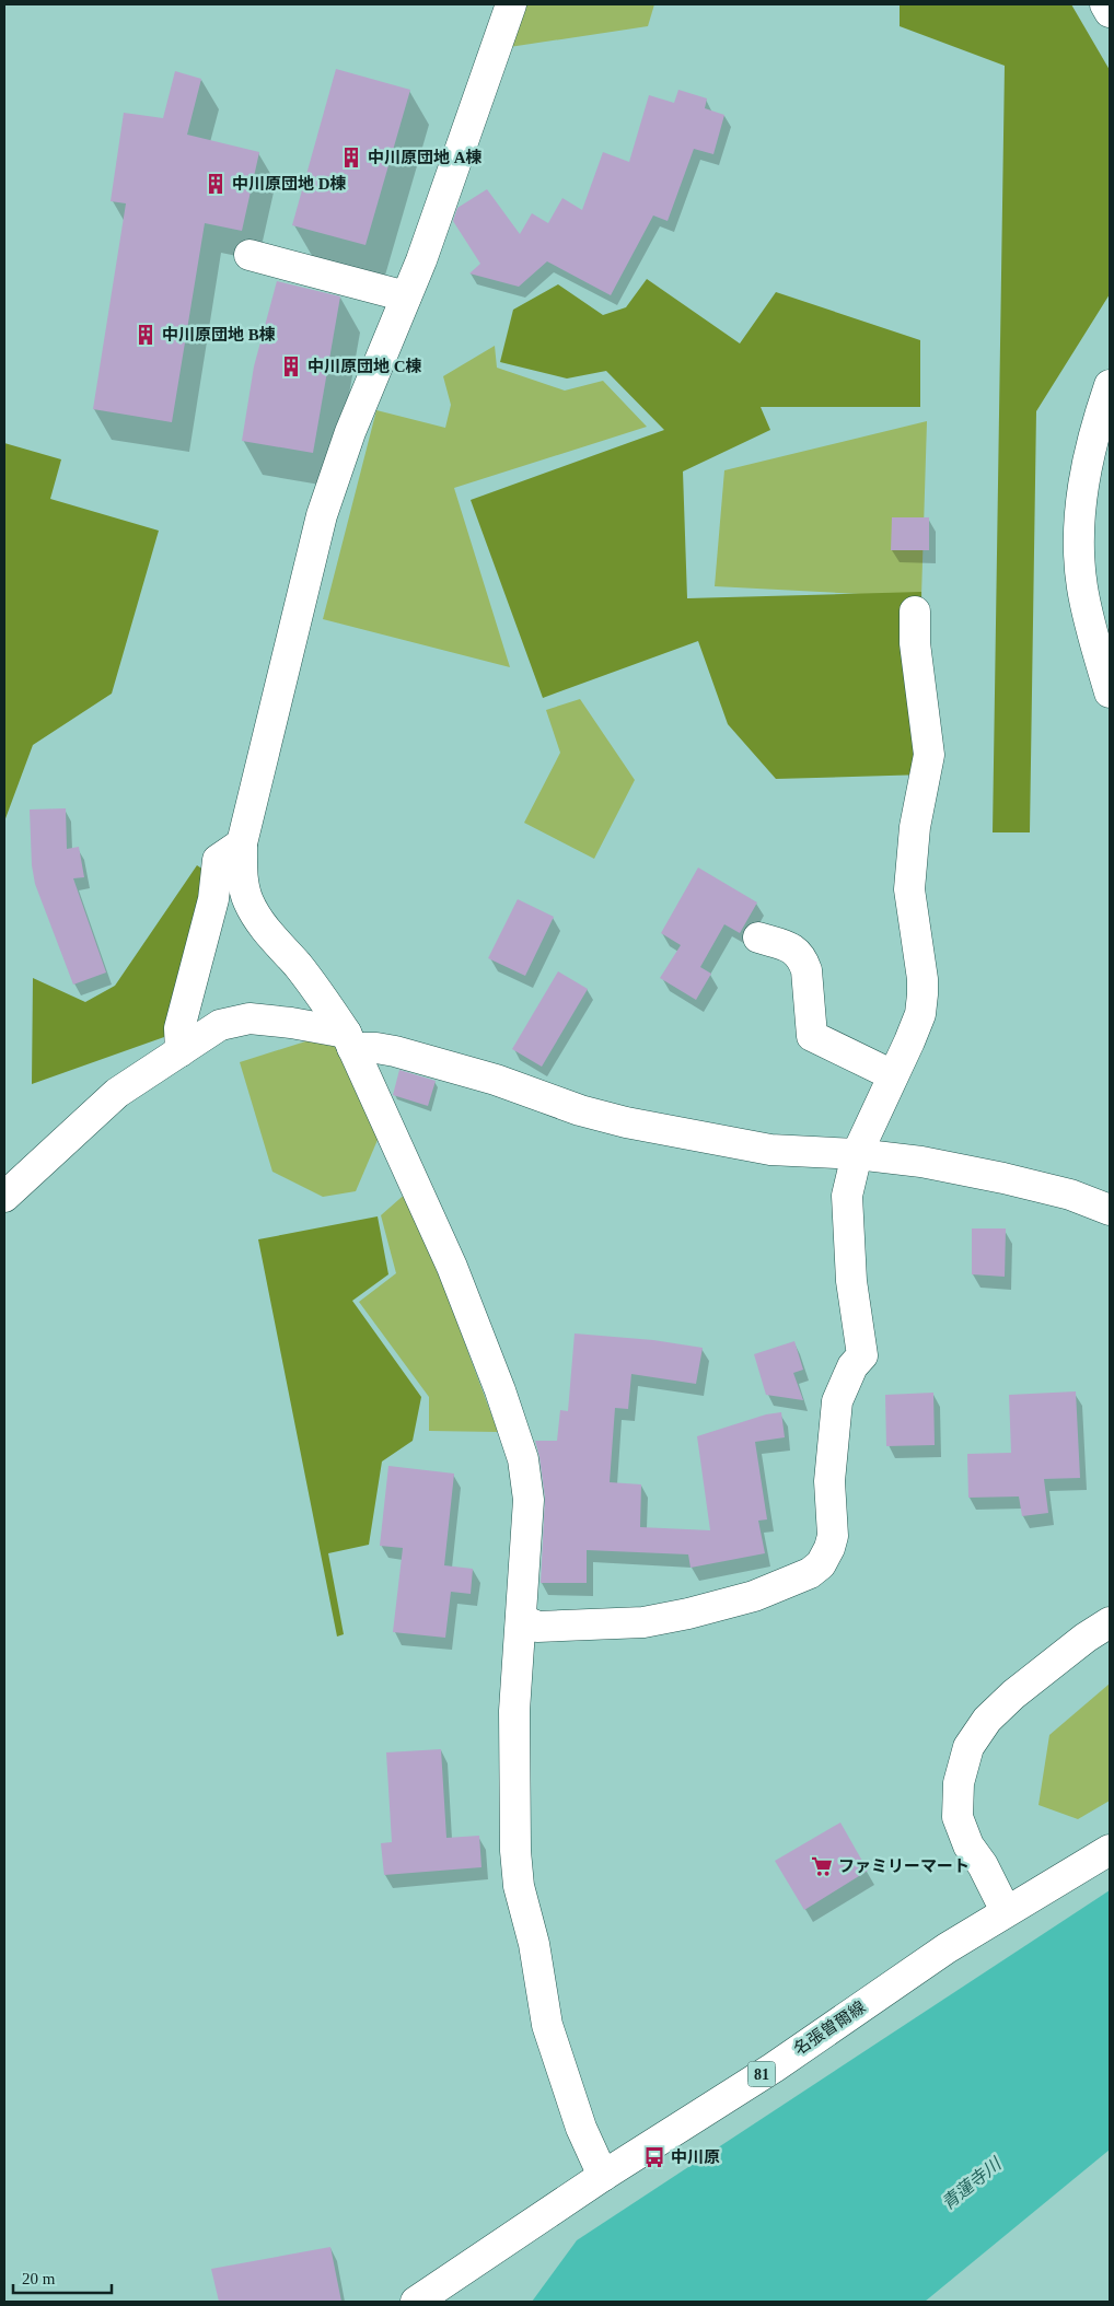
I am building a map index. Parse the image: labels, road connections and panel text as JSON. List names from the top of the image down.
{
  "streets": {
    "street": ["名張曽爾線", "81"]
  },
  "water": ["青蓮寺川"],
  "places": {
    "building": [
      "中川原団地 A棟",
      "中川原団地 D棟",
      "中川原団地 B棟",
      "中川原団地 C棟"
    ],
    "supermarket": ["ファミリーマート"],
    "bus stop": ["中川原"]
  },
  "scale_bar": "20 m"
}
